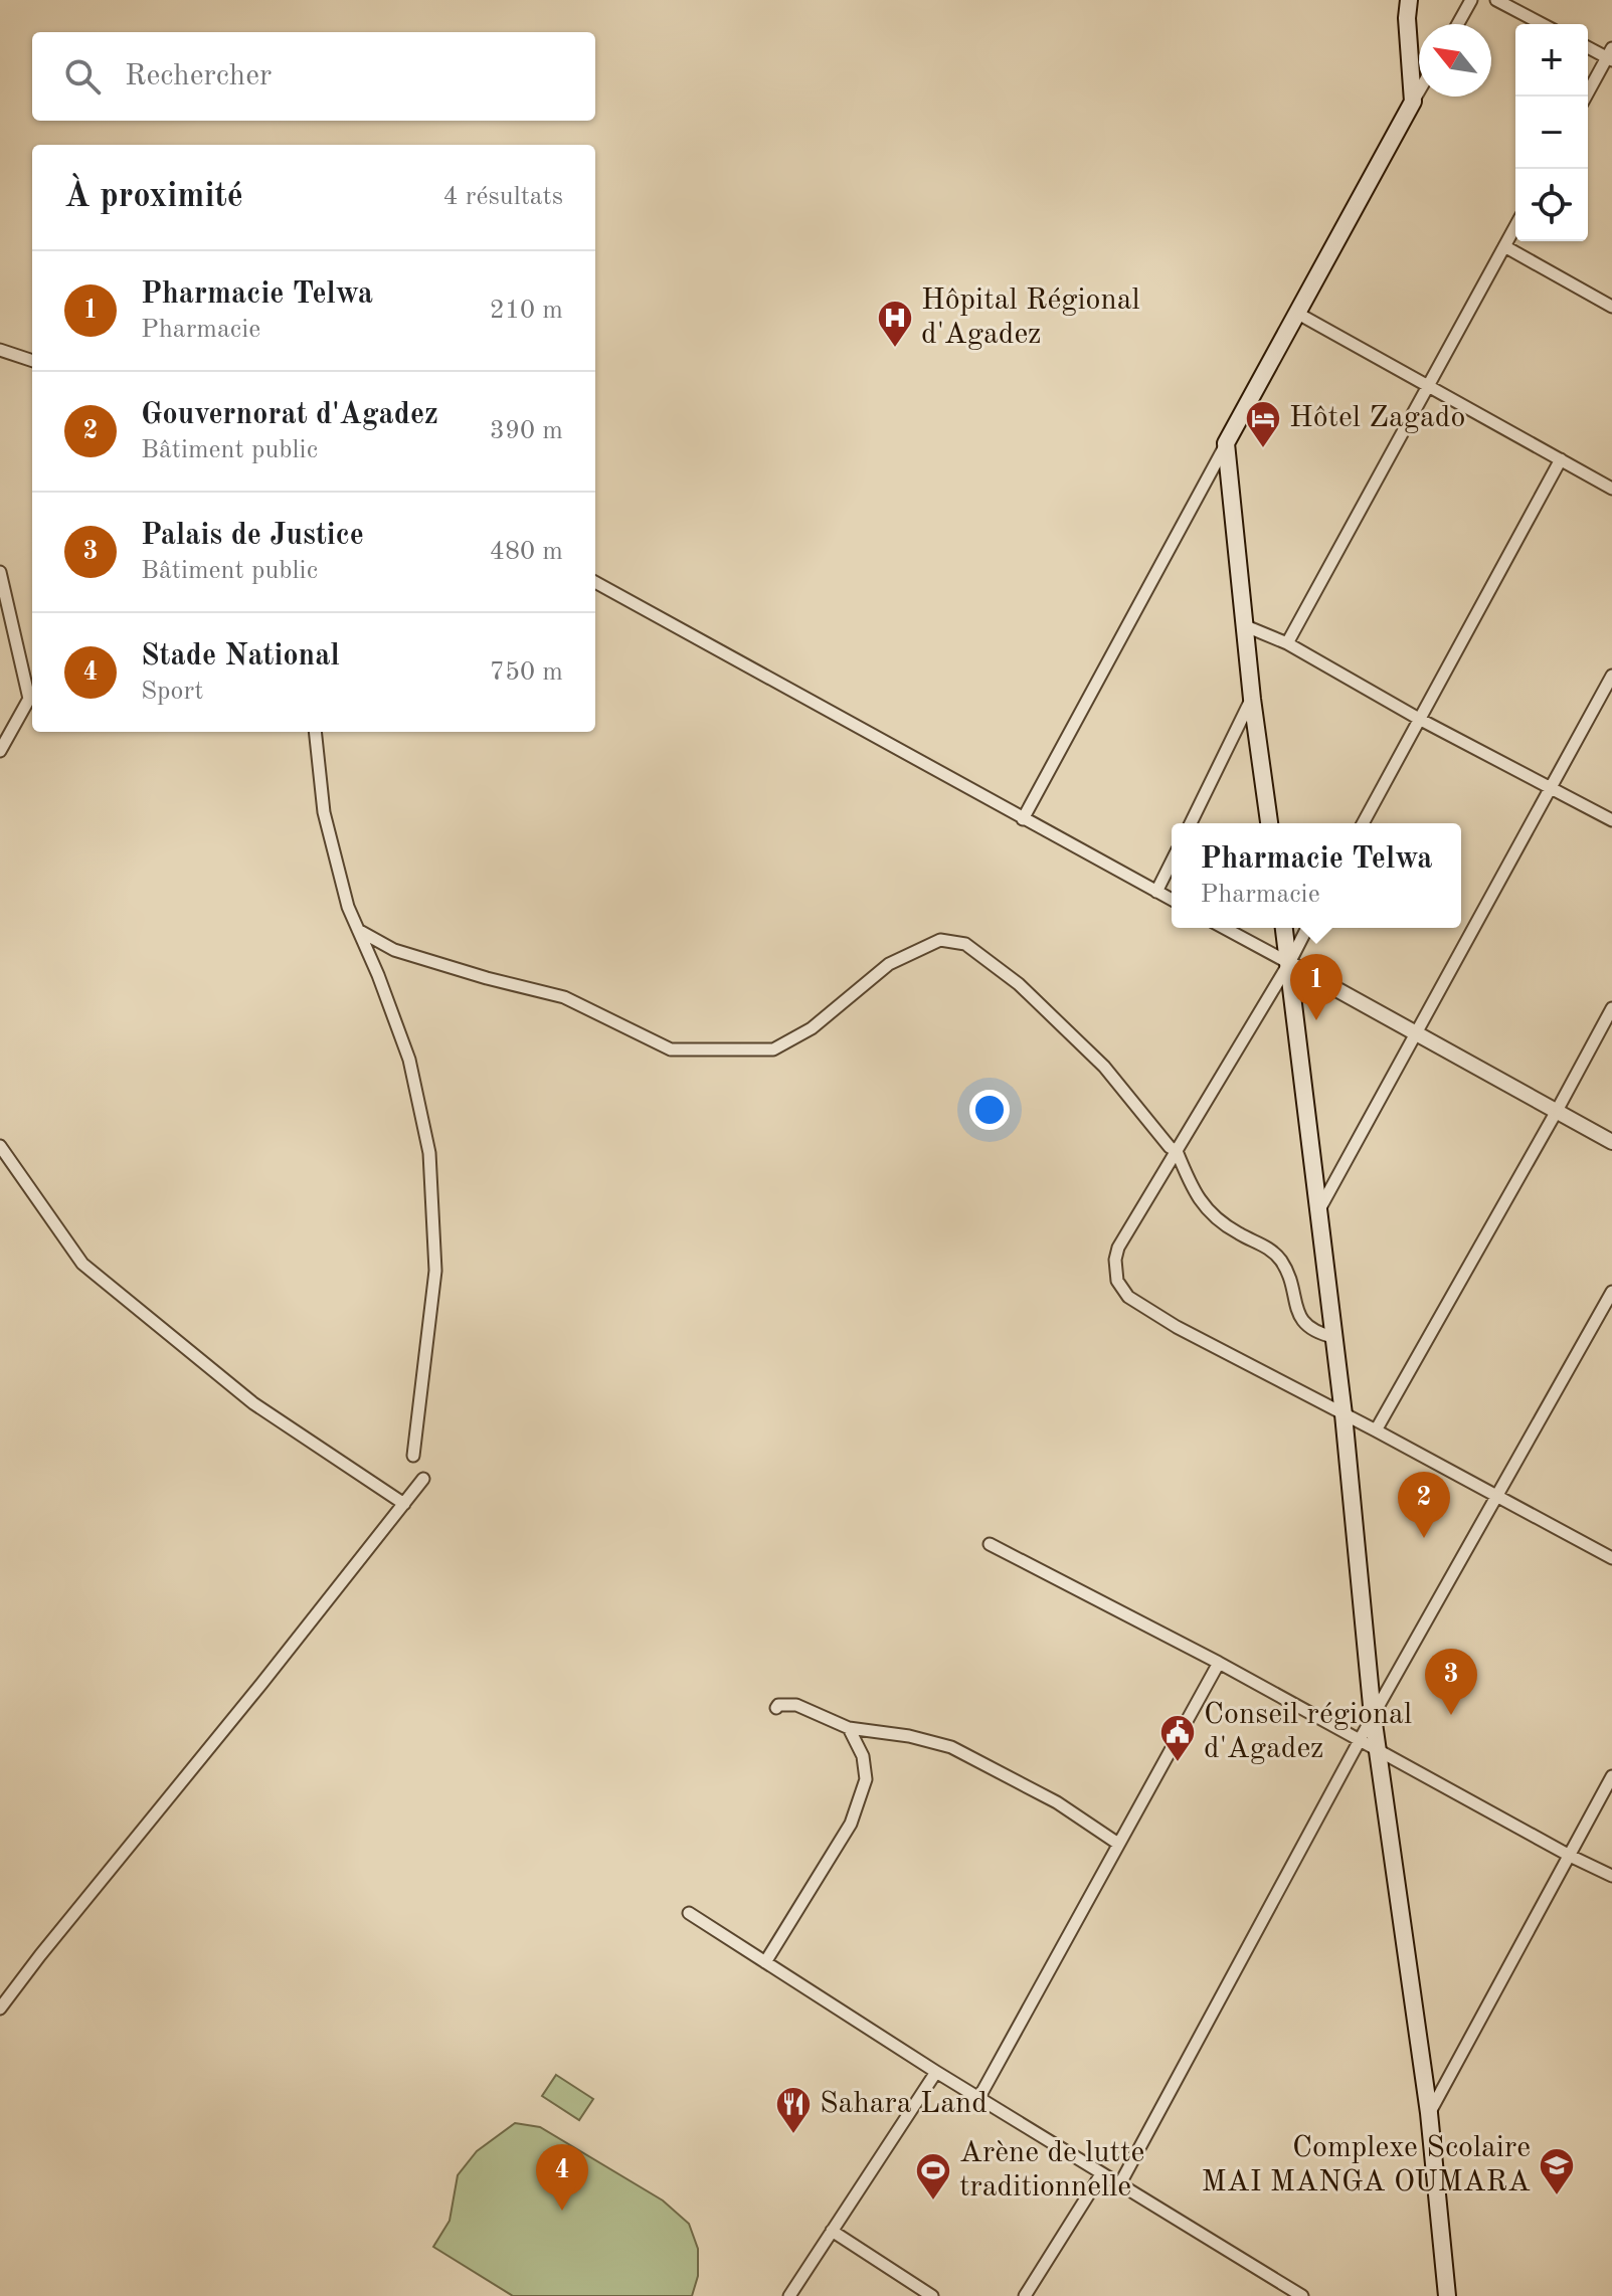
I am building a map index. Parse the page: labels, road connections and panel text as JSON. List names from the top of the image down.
{
  "places": {
    "hospital": ["Hôpital Régional d'Agadez"],
    "hotel": ["Hôtel Zagado"],
    "public building": ["Conseil régional d'Agadez"],
    "restaurant": ["Sahara Land"],
    "school or university": ["Complexe Scolaire MAI MANGA OUMARA"],
    "sports": ["Arène de lutte traditionnelle"]
  },
  "north": "top left",
  "page": {
    "map_buttons": ["+", "−"],
    "search": "Rechercher",
    "heading": ["À proximité", "4 résultats"],
    "list": [
      {
        "mark": "1",
        "name": "Pharmacie Telwa",
        "note": "Pharmacie",
        "value": "210 m"
      },
      {
        "mark": "2",
        "name": "Gouvernorat d'Agadez",
        "note": "Bâtiment public",
        "value": "390 m"
      },
      {
        "mark": "3",
        "name": "Palais de Justice",
        "note": "Bâtiment public",
        "value": "480 m"
      },
      {
        "mark": "4",
        "name": "Stade National",
        "note": "Sport",
        "value": "750 m"
      }
    ],
    "popup": ["Pharmacie Telwa", "Pharmacie"],
    "pins": [
      "1",
      "2",
      "3",
      "4"
    ]
  }
}
